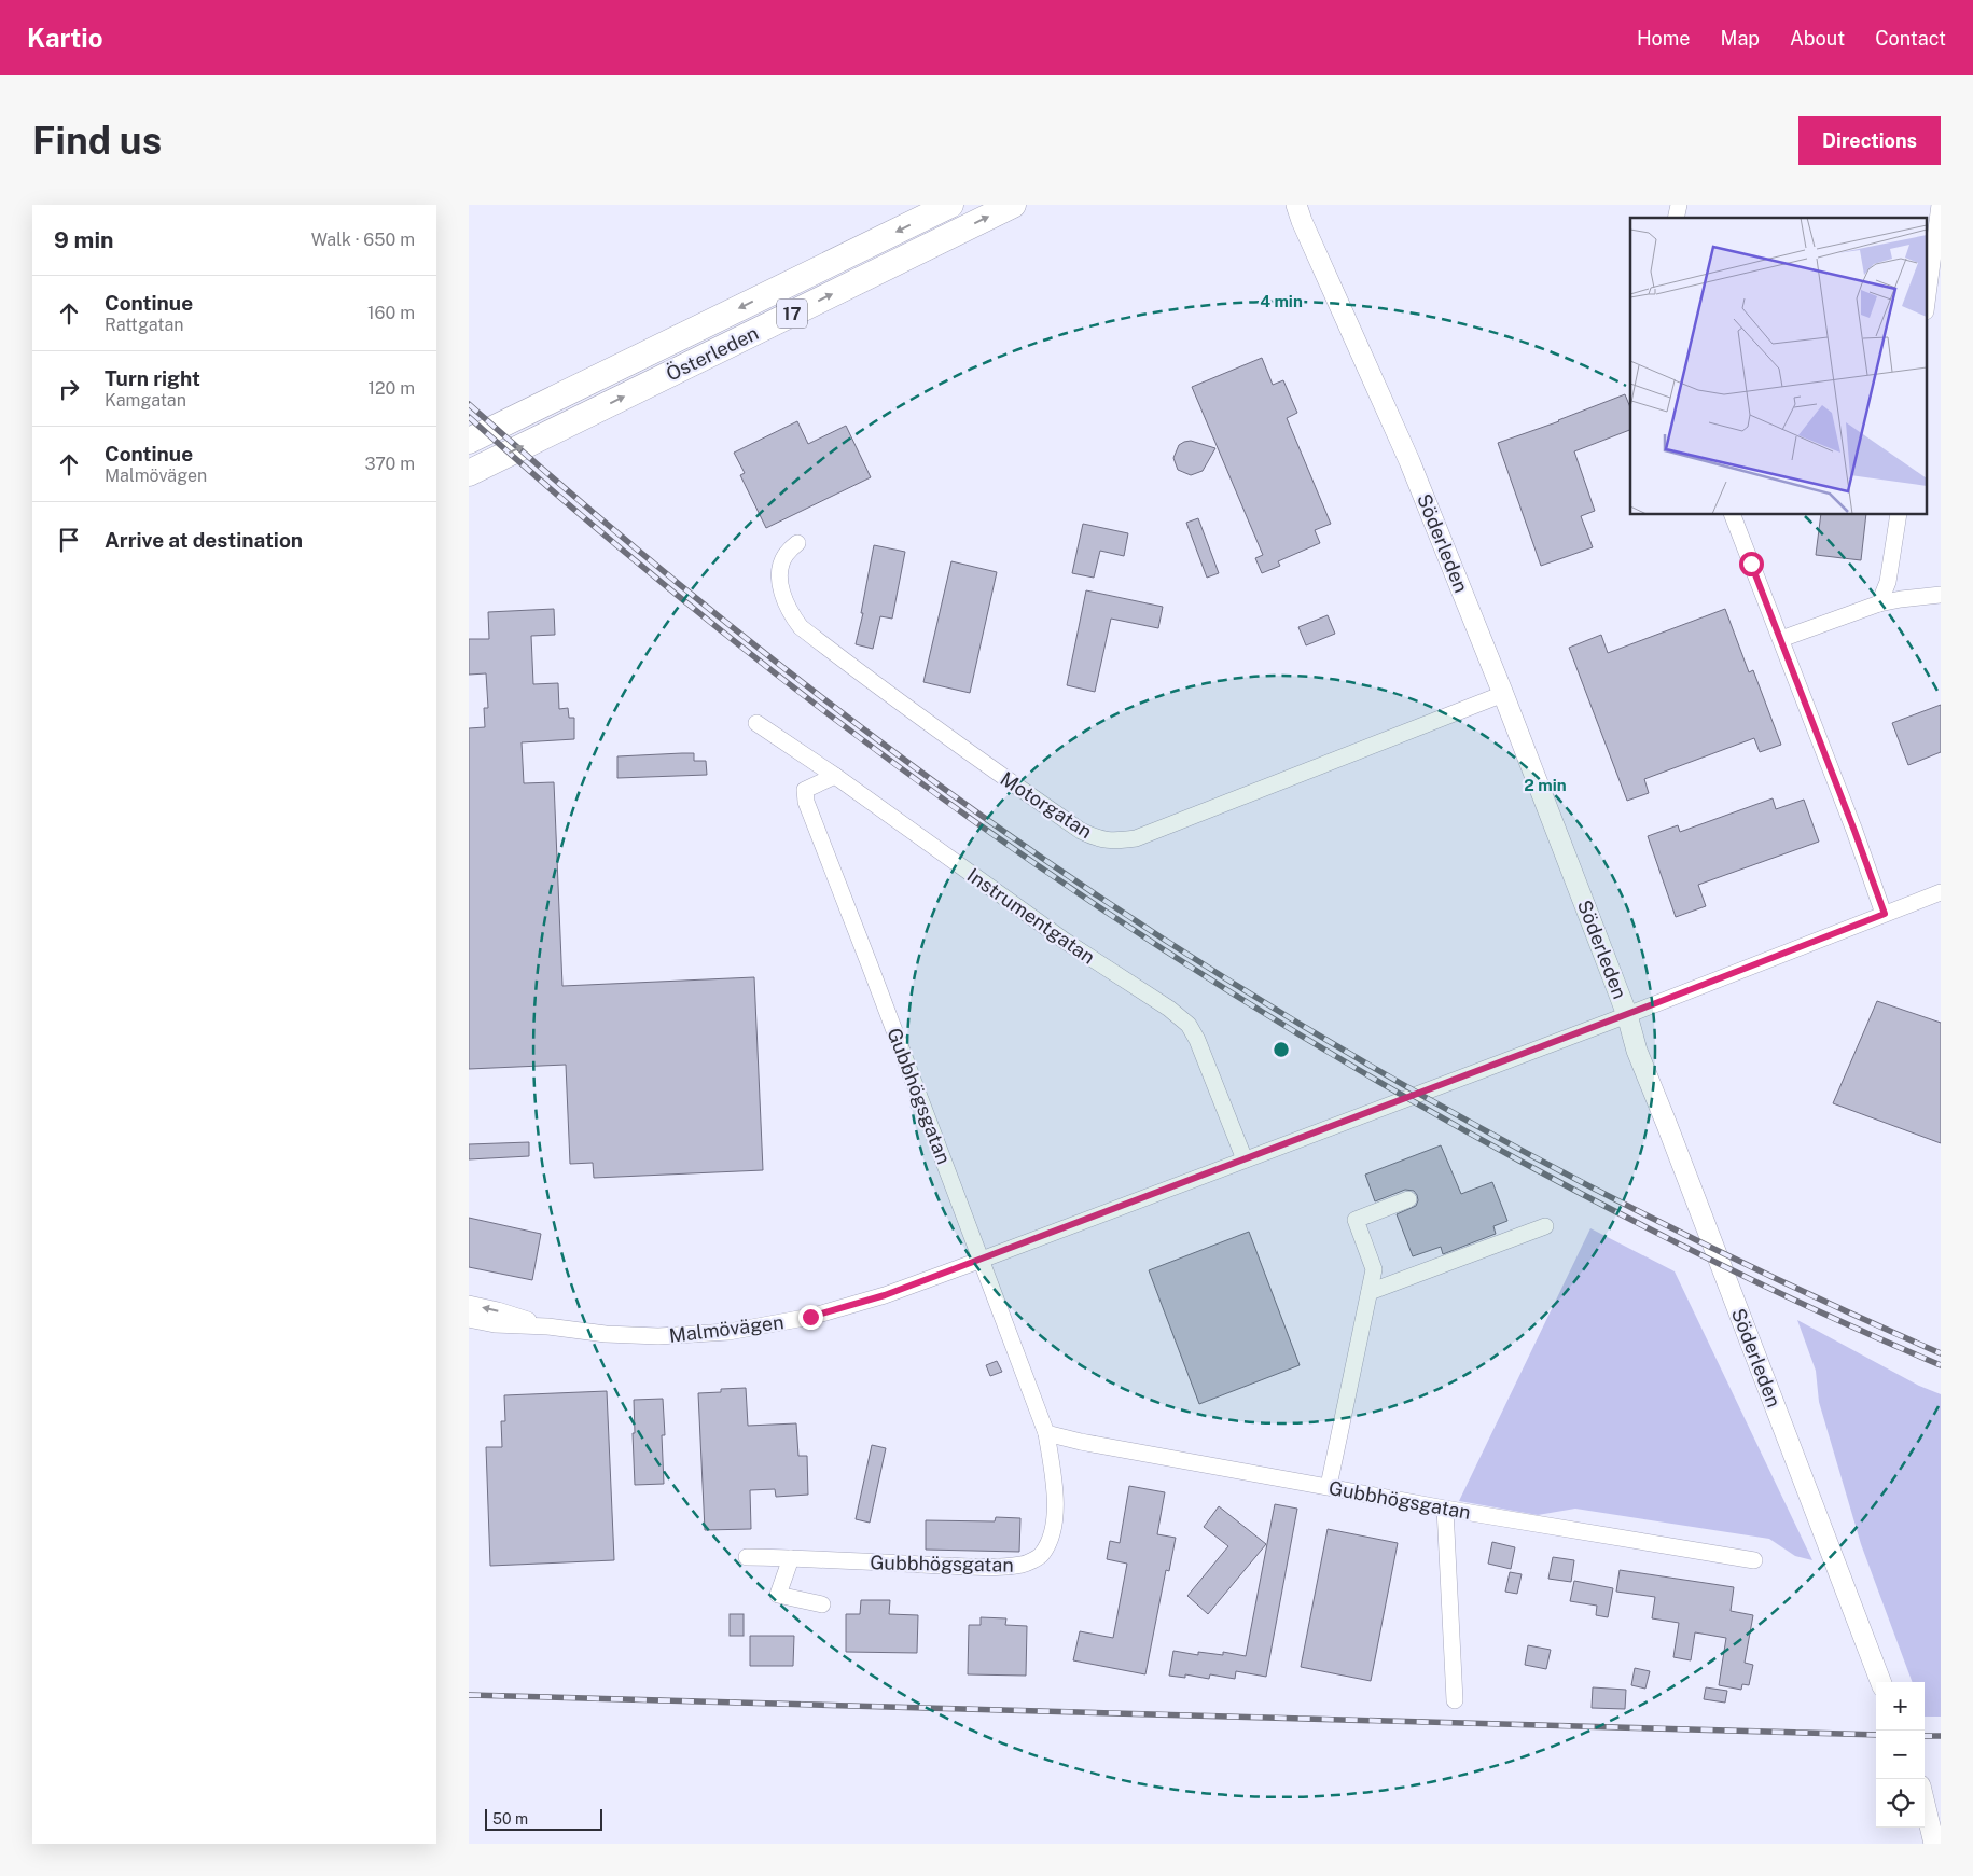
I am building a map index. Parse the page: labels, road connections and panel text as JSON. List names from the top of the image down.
{
  "streets": {
    "main road": ["17", "Österleden"],
    "street": [
      "Söderleden",
      "Motorgatan",
      "Instrumentgatan",
      "Gubbhögsgatan",
      "Malmövägen"
    ]
  },
  "crossings": [
    ["Söderleden", "Motorgatan"],
    ["Söderleden", "Malmövägen"],
    ["Instrumentgatan", "Gubbhögsgatan"],
    ["Instrumentgatan", "Malmövägen"],
    ["Gubbhögsgatan", "Malmövägen"]
  ],
  "scale_bar": "50 m",
  "page": {
    "header": "Kartio",
    "nav": [
      "Home",
      "Map",
      "About",
      "Contact"
    ],
    "buttons": "Directions",
    "title": "Find us",
    "heading": ["9 min", "Walk · 650 m"],
    "list": [
      ["Continue", "Rattgatan", "160 m"],
      ["Turn right", "Kamgatan", "120 m"],
      ["Continue", "Malmövägen", "370 m"],
      "Arrive at destination"
    ],
    "map_buttons": ["+", "−"],
    "scale": "50 m"
  },
  "rings": ["4 min", "2 min"]
}
